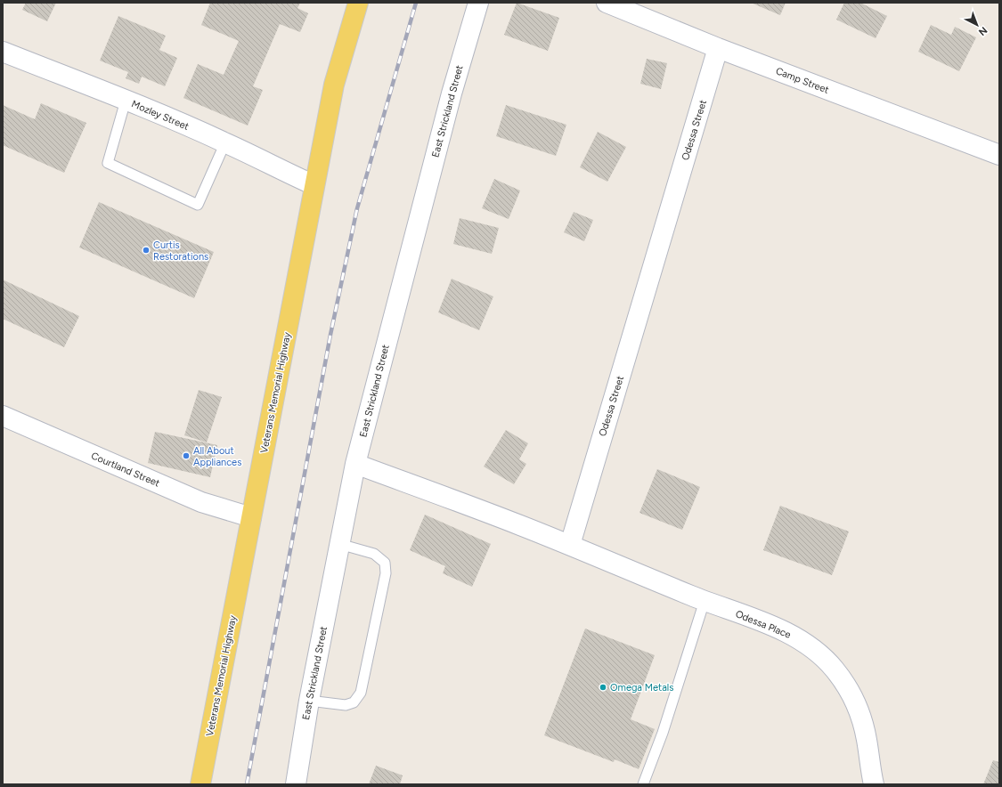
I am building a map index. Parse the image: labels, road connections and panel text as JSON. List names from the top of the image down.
{
  "streets": {
    "main road": ["Veterans Memorial Highway"],
    "street": [
      "Camp Street",
      "East Strickland Street",
      "Mozley Street",
      "Odessa Street",
      "Courtland Street",
      "Odessa Place"
    ]
  },
  "crossings": [
    ["Camp Street", "Odessa Street"],
    ["Mozley Street", "Veterans Memorial Highway"],
    ["Odessa Street", "Odessa Place"],
    ["Veterans Memorial Highway", "Courtland Street"]
  ],
  "places": ["Curtis Restorations", "All About Appliances", "Omega Metals"],
  "north": "bottom right"
}
